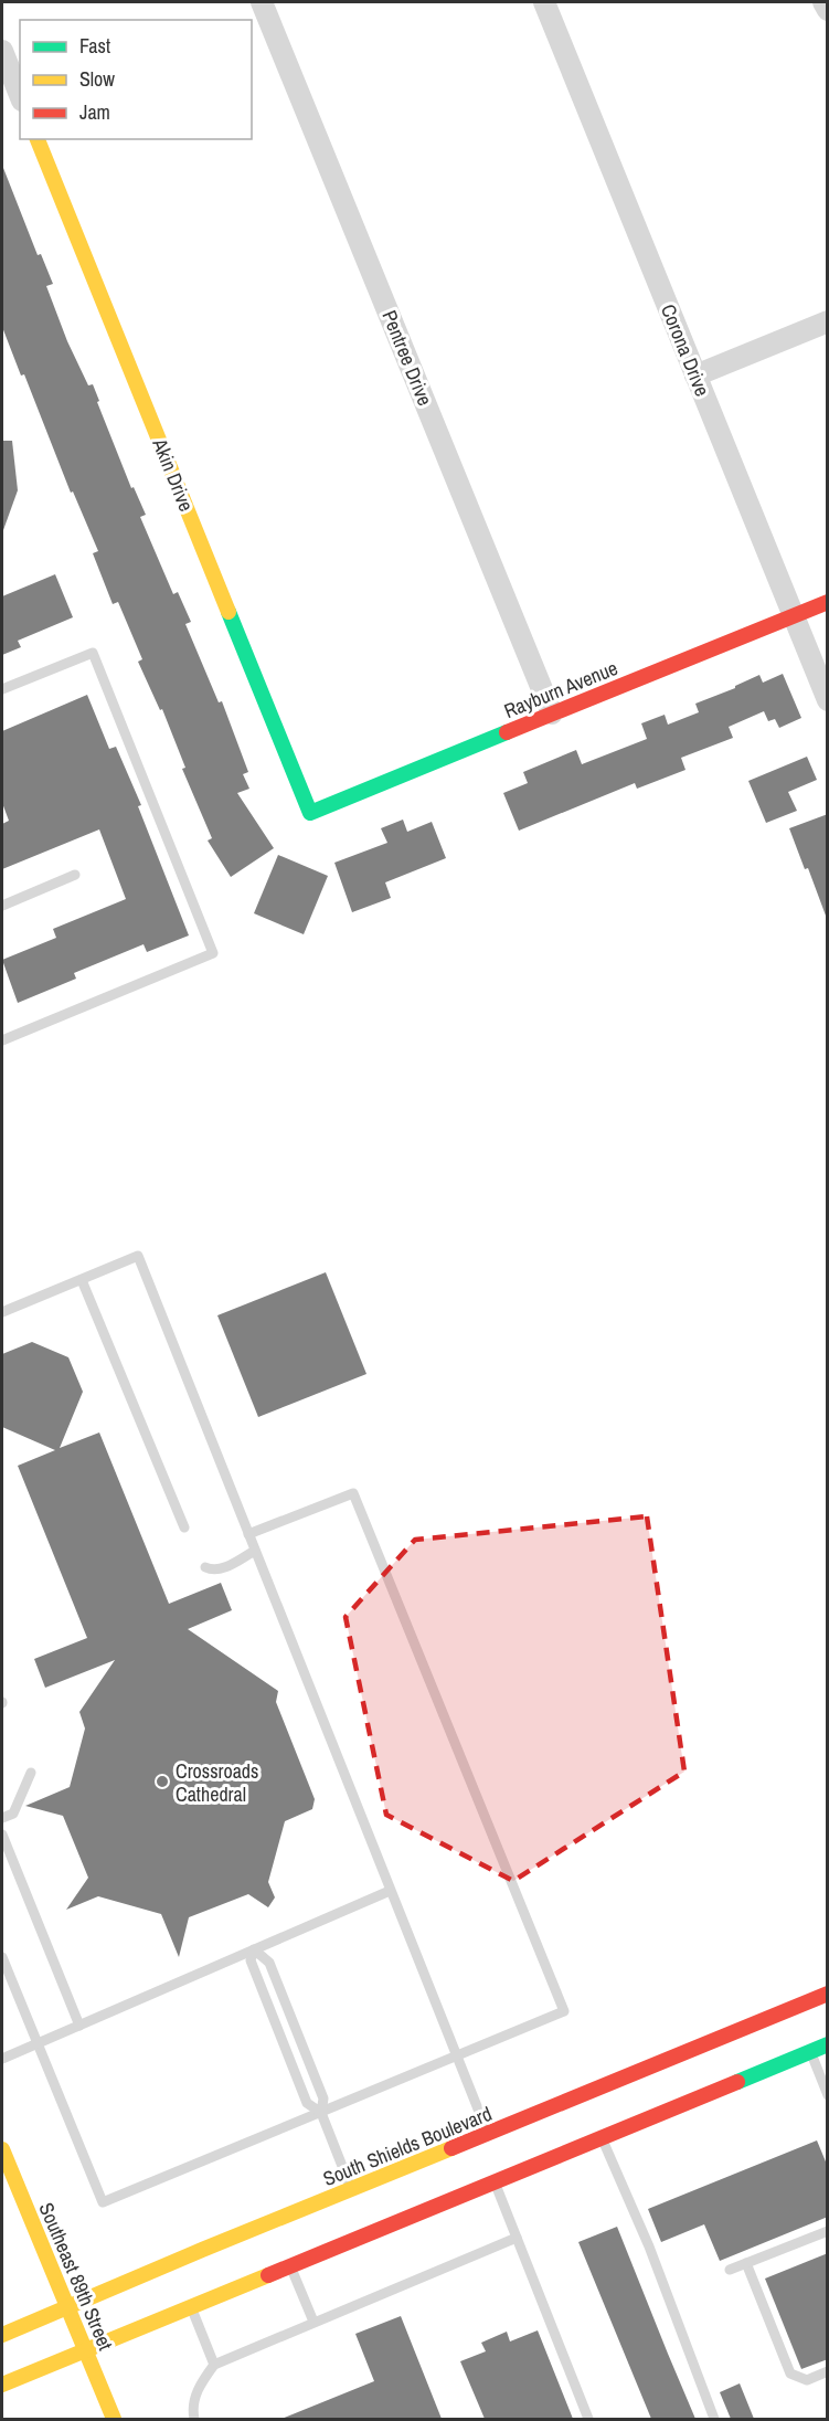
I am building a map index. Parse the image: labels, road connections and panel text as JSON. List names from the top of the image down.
{
  "streets": {
    "main road": [
      "Akin Drive",
      "Rayburn Avenue",
      "South Shields Boulevard",
      "Southeast 89th Street"
    ],
    "street": ["Corona Drive", "Pentree Drive"]
  },
  "crossings": [
    ["Corona Drive", "Rayburn Avenue"],
    ["Pentree Drive", "Rayburn Avenue"],
    ["Akin Drive", "Rayburn Avenue"],
    ["South Shields Boulevard", "Southeast 89th Street"]
  ],
  "places": ["Crossroads Cathedral"],
  "legend": ["Fast", "Slow", "Jam"]
}
